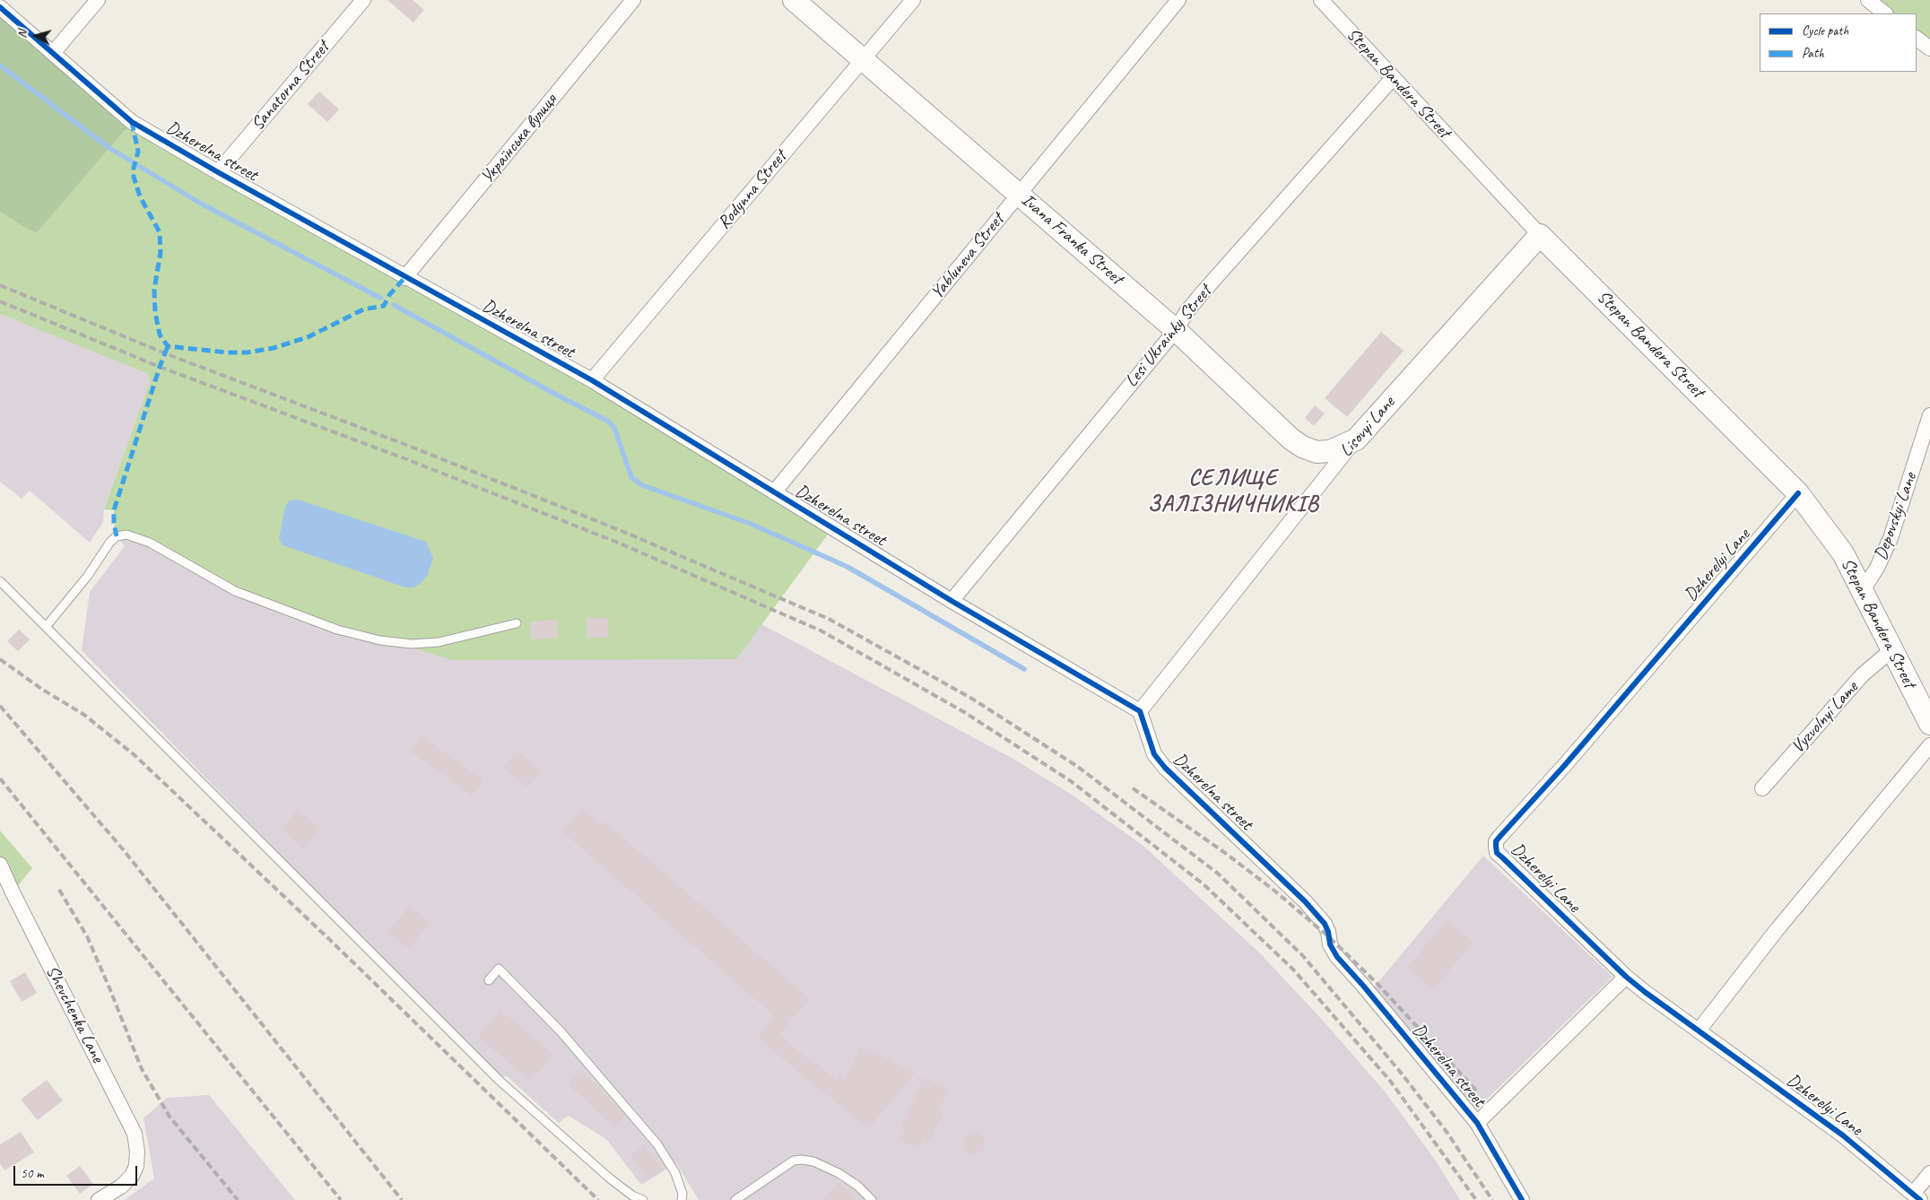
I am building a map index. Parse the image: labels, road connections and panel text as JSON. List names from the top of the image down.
{
  "streets": {
    "street": [
      "Stepan Bandera Street",
      "Sanatorna Street",
      "Українська вулиця",
      "Dzherelna street",
      "Rodynna Street",
      "Ivana Franka Street",
      "Yabluneva Street",
      "Lesi Ukrainky Street",
      "Lisovyi Lane",
      "Depovskyi Lane",
      "Dzherelyi Lane",
      "Vyzvolnyi Lame",
      "Shevchenka Lane"
    ]
  },
  "crossings": [
    ["Stepan Bandera Street", "Lesi Ukrainky Street"],
    ["Stepan Bandera Street", "Lisovyi Lane"],
    ["Stepan Bandera Street", "Depovskyi Lane"],
    ["Stepan Bandera Street", "Dzherelyi Lane"],
    ["Stepan Bandera Street", "Vyzvolnyi Lame"],
    ["Sanatorna Street", "Dzherelna street"],
    ["Українська вулиця", "Dzherelna street"],
    ["Dzherelna street", "Rodynna Street"],
    ["Dzherelna street", "Yabluneva Street"],
    ["Dzherelna street", "Lesi Ukrainky Street"],
    ["Dzherelna street", "Lisovyi Lane"],
    ["Rodynna Street", "Ivana Franka Street"],
    ["Ivana Franka Street", "Yabluneva Street"],
    ["Ivana Franka Street", "Lesi Ukrainky Street"],
    ["Ivana Franka Street", "Lisovyi Lane"]
  ],
  "districts": ["СЕЛИЩЕ ЗАЛІЗНИЧНИКІВ"],
  "legend": ["Cycle path", "Path"],
  "scale_bar": "50 m",
  "north": "left"
}
